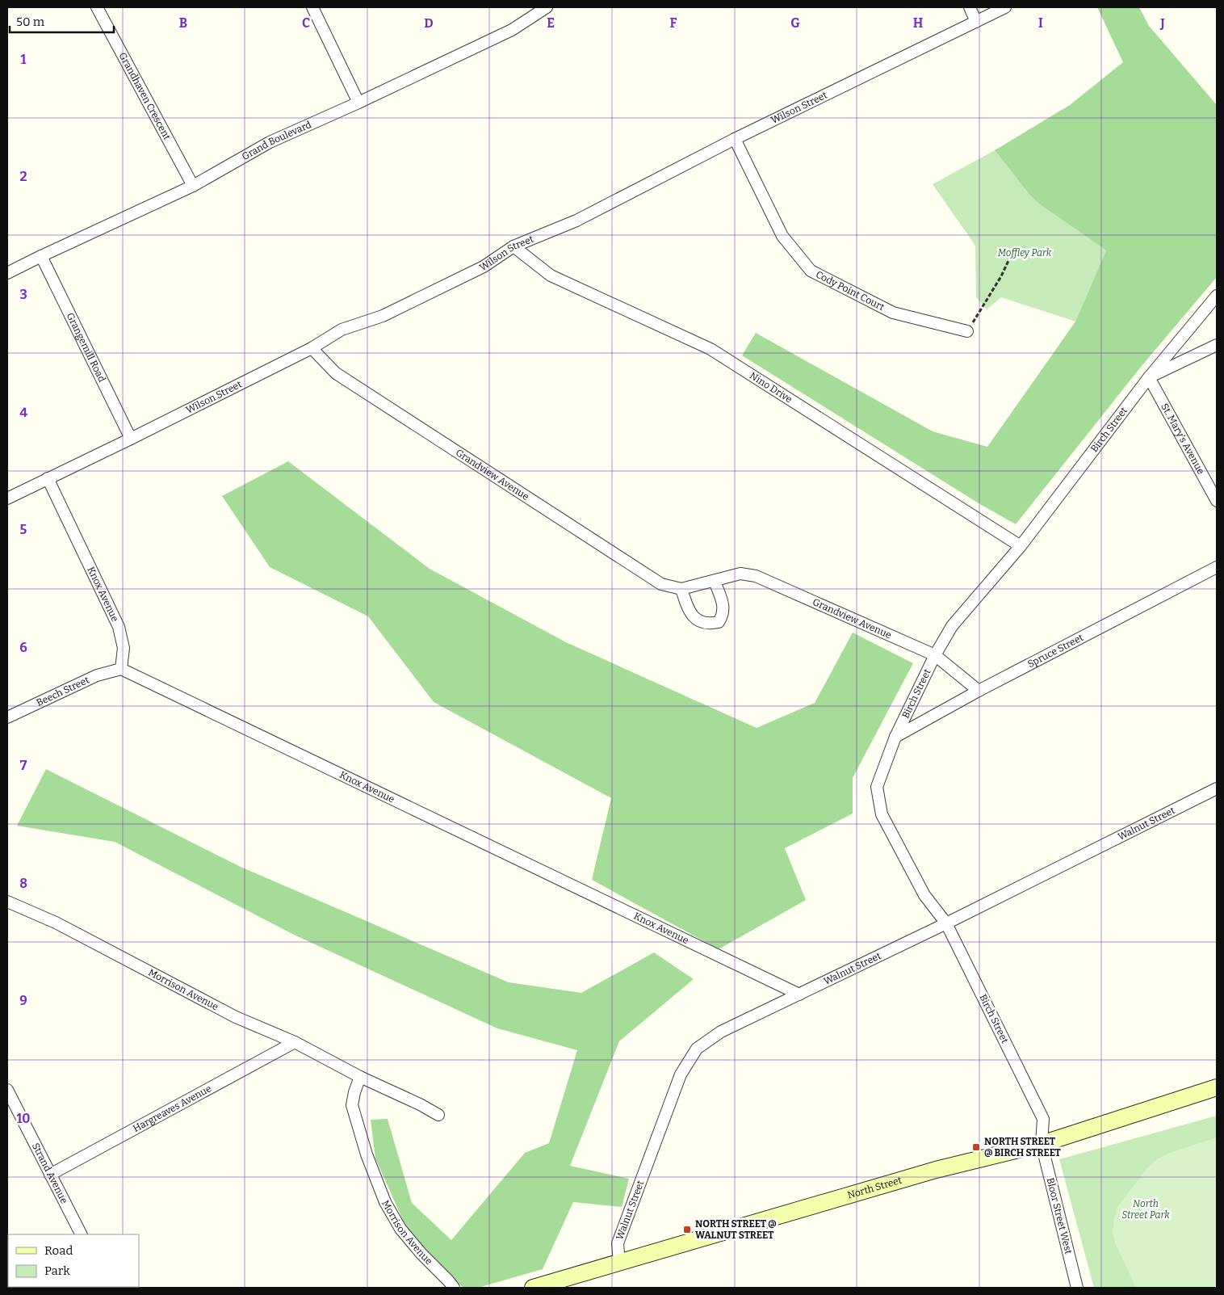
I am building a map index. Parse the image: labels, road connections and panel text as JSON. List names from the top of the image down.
{
  "streets": {
    "main road": ["North Street"],
    "street": [
      "Grandhaven Crescent",
      "Wilson Street",
      "Grand Boulevard",
      "Cody Point Court",
      "Grangemill Road",
      "Nino Drive",
      "Birch Street",
      "St. Mary's Avenue",
      "Grandview Avenue",
      "Knox Avenue",
      "Spruce Street",
      "Beech Street",
      "Walnut Street",
      "Morrison Avenue",
      "Hargreaves Avenue",
      "Strand Avenue",
      "Bloor Street West"
    ]
  },
  "crossings": [
    ["Grandhaven Crescent", "Grand Boulevard"],
    ["Wilson Street", "Cody Point Court"],
    ["Wilson Street", "Grangemill Road"],
    ["Wilson Street", "Nino Drive"],
    ["Wilson Street", "Grandview Avenue"],
    ["Wilson Street", "Knox Avenue"],
    ["Grand Boulevard", "Grangemill Road"],
    ["Nino Drive", "Birch Street"],
    ["Birch Street", "St. Mary's Avenue"],
    ["Birch Street", "Grandview Avenue"],
    ["Birch Street", "Spruce Street"],
    ["Birch Street", "Walnut Street"],
    ["Birch Street", "North Street"],
    ["Birch Street", "Bloor Street West"],
    ["Grandview Avenue", "Spruce Street"],
    ["Knox Avenue", "Beech Street"],
    ["Knox Avenue", "Walnut Street"],
    ["Walnut Street", "North Street"],
    ["Morrison Avenue", "Hargreaves Avenue"],
    ["Hargreaves Avenue", "Strand Avenue"],
    ["North Street", "Bloor Street West"]
  ],
  "parks": ["Moffley Park", "North Street Park"],
  "places": {
    "transit": ["NORTH STREET @ BIRCH STREET", "NORTH STREET @ WALNUT STREET"]
  },
  "legend": ["Road", "Park"],
  "scale_bar": "50 m",
  "grid": {
    "columns": [
      "B",
      "C",
      "D",
      "E",
      "F",
      "G",
      "H",
      "I",
      "J"
    ],
    "rows": [
      "1",
      "2",
      "3",
      "4",
      "5",
      "6",
      "7",
      "8",
      "9",
      "10"
    ]
  }
}
